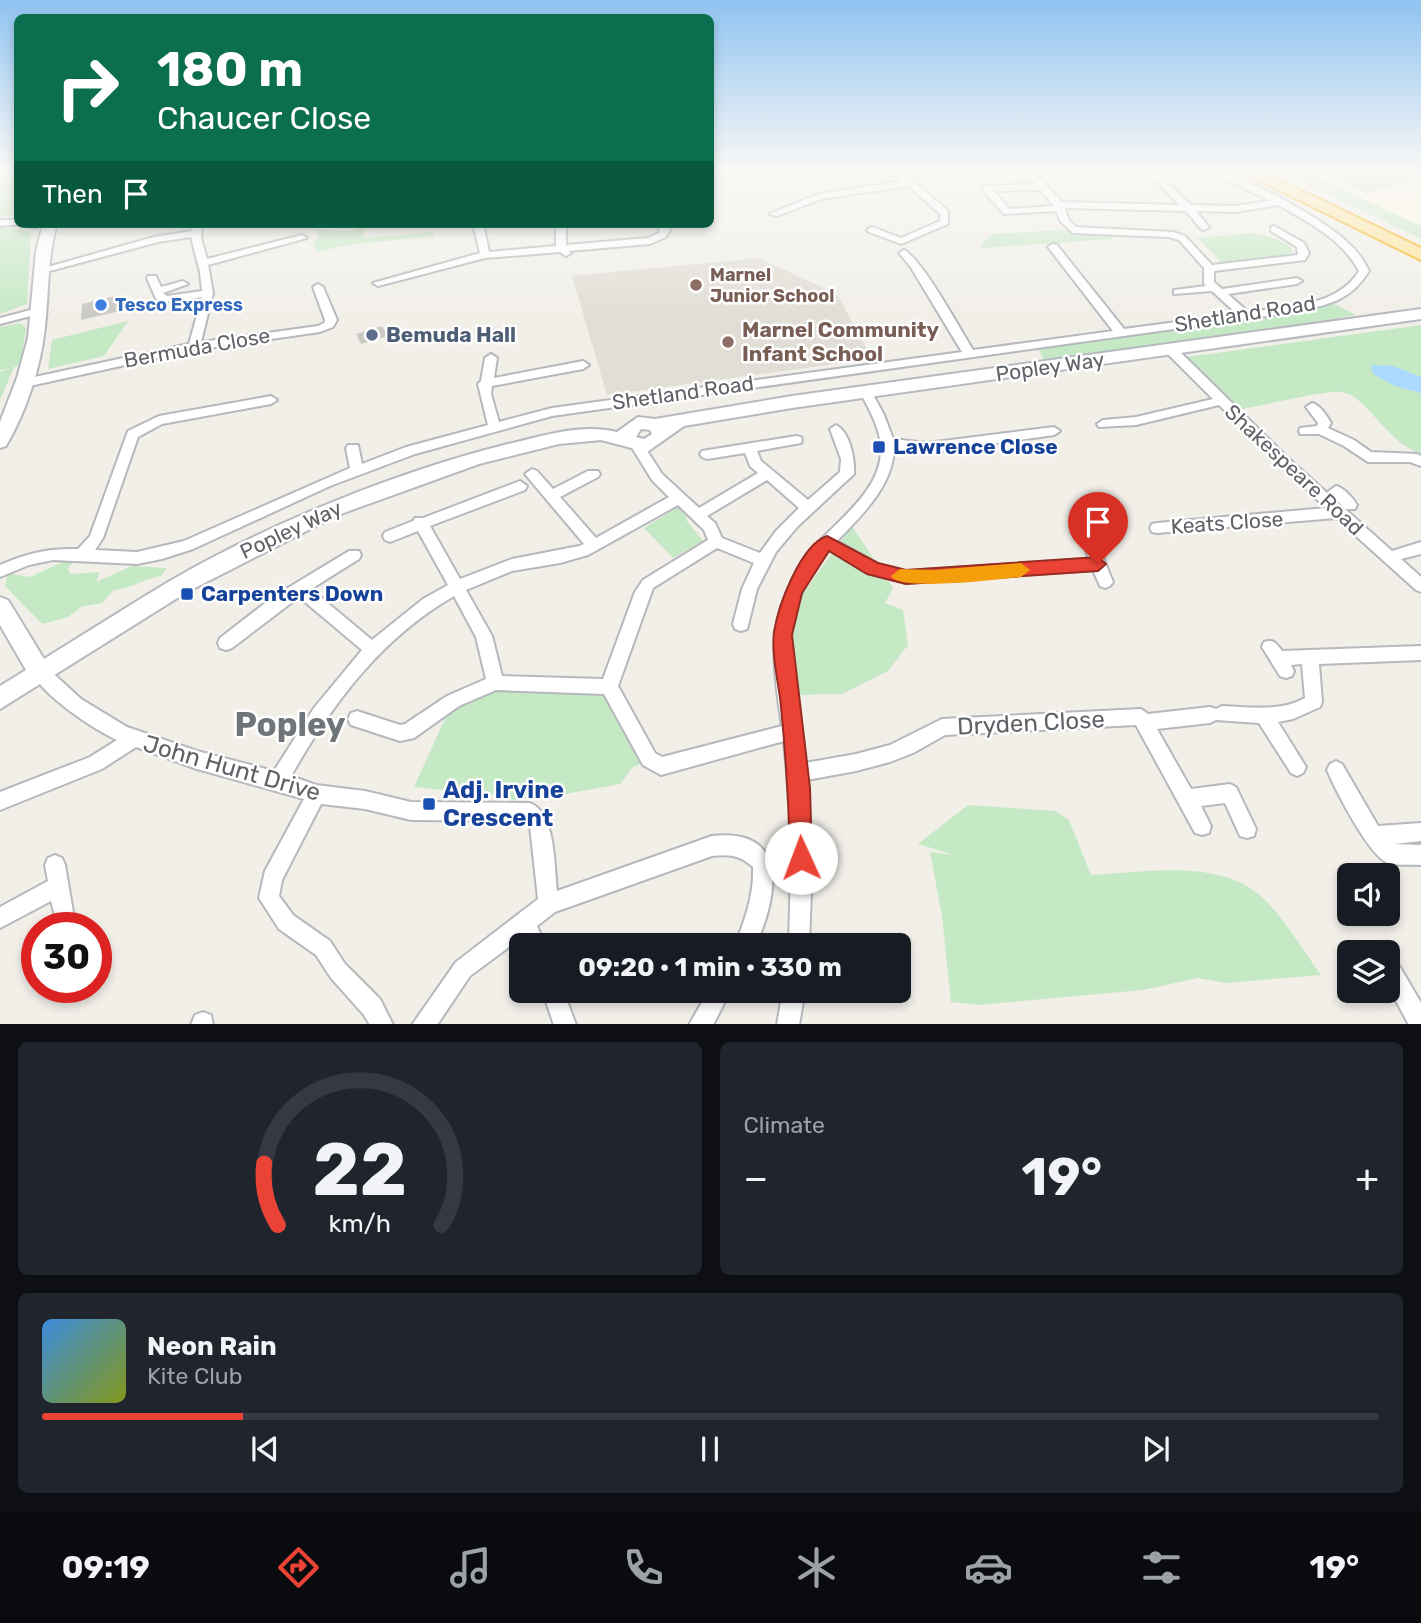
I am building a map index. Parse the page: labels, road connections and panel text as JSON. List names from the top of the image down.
{
  "streets": {
    "street": [
      "Shetland Road",
      "Bermuda Close",
      "Popley Way",
      "Shakespeare Road",
      "Keats Close",
      "Dryden Close",
      "John Hunt Drive"
    ]
  },
  "crossings": [
    ["Popley Way", "Shakespeare Road"],
    ["Popley Way", "John Hunt Drive"],
    ["Shakespeare Road", "Keats Close"]
  ],
  "districts": ["Popley"],
  "places": {
    "other": [
      "Marnel Junior School",
      "Tesco Express",
      "Bemuda Hall",
      "Marnel Community Infant School"
    ],
    "transit": ["Lawrence Close", "Carpenters Down", "Adj. Irvine Crescent"]
  },
  "page": {
    "turn": ["180 m", "Chaucer Close"],
    "then": "Then",
    "limit": "30",
    "trip": "09:20 · 1 min · 330 m",
    "tile": "Climate",
    "heat": ["−", "19°", "+"],
    "song": ["Neon Rain", "Kite Club"],
    "tabs": ["09:19", "19°"],
    "gauge": ["22", "km/h"]
  }
}
